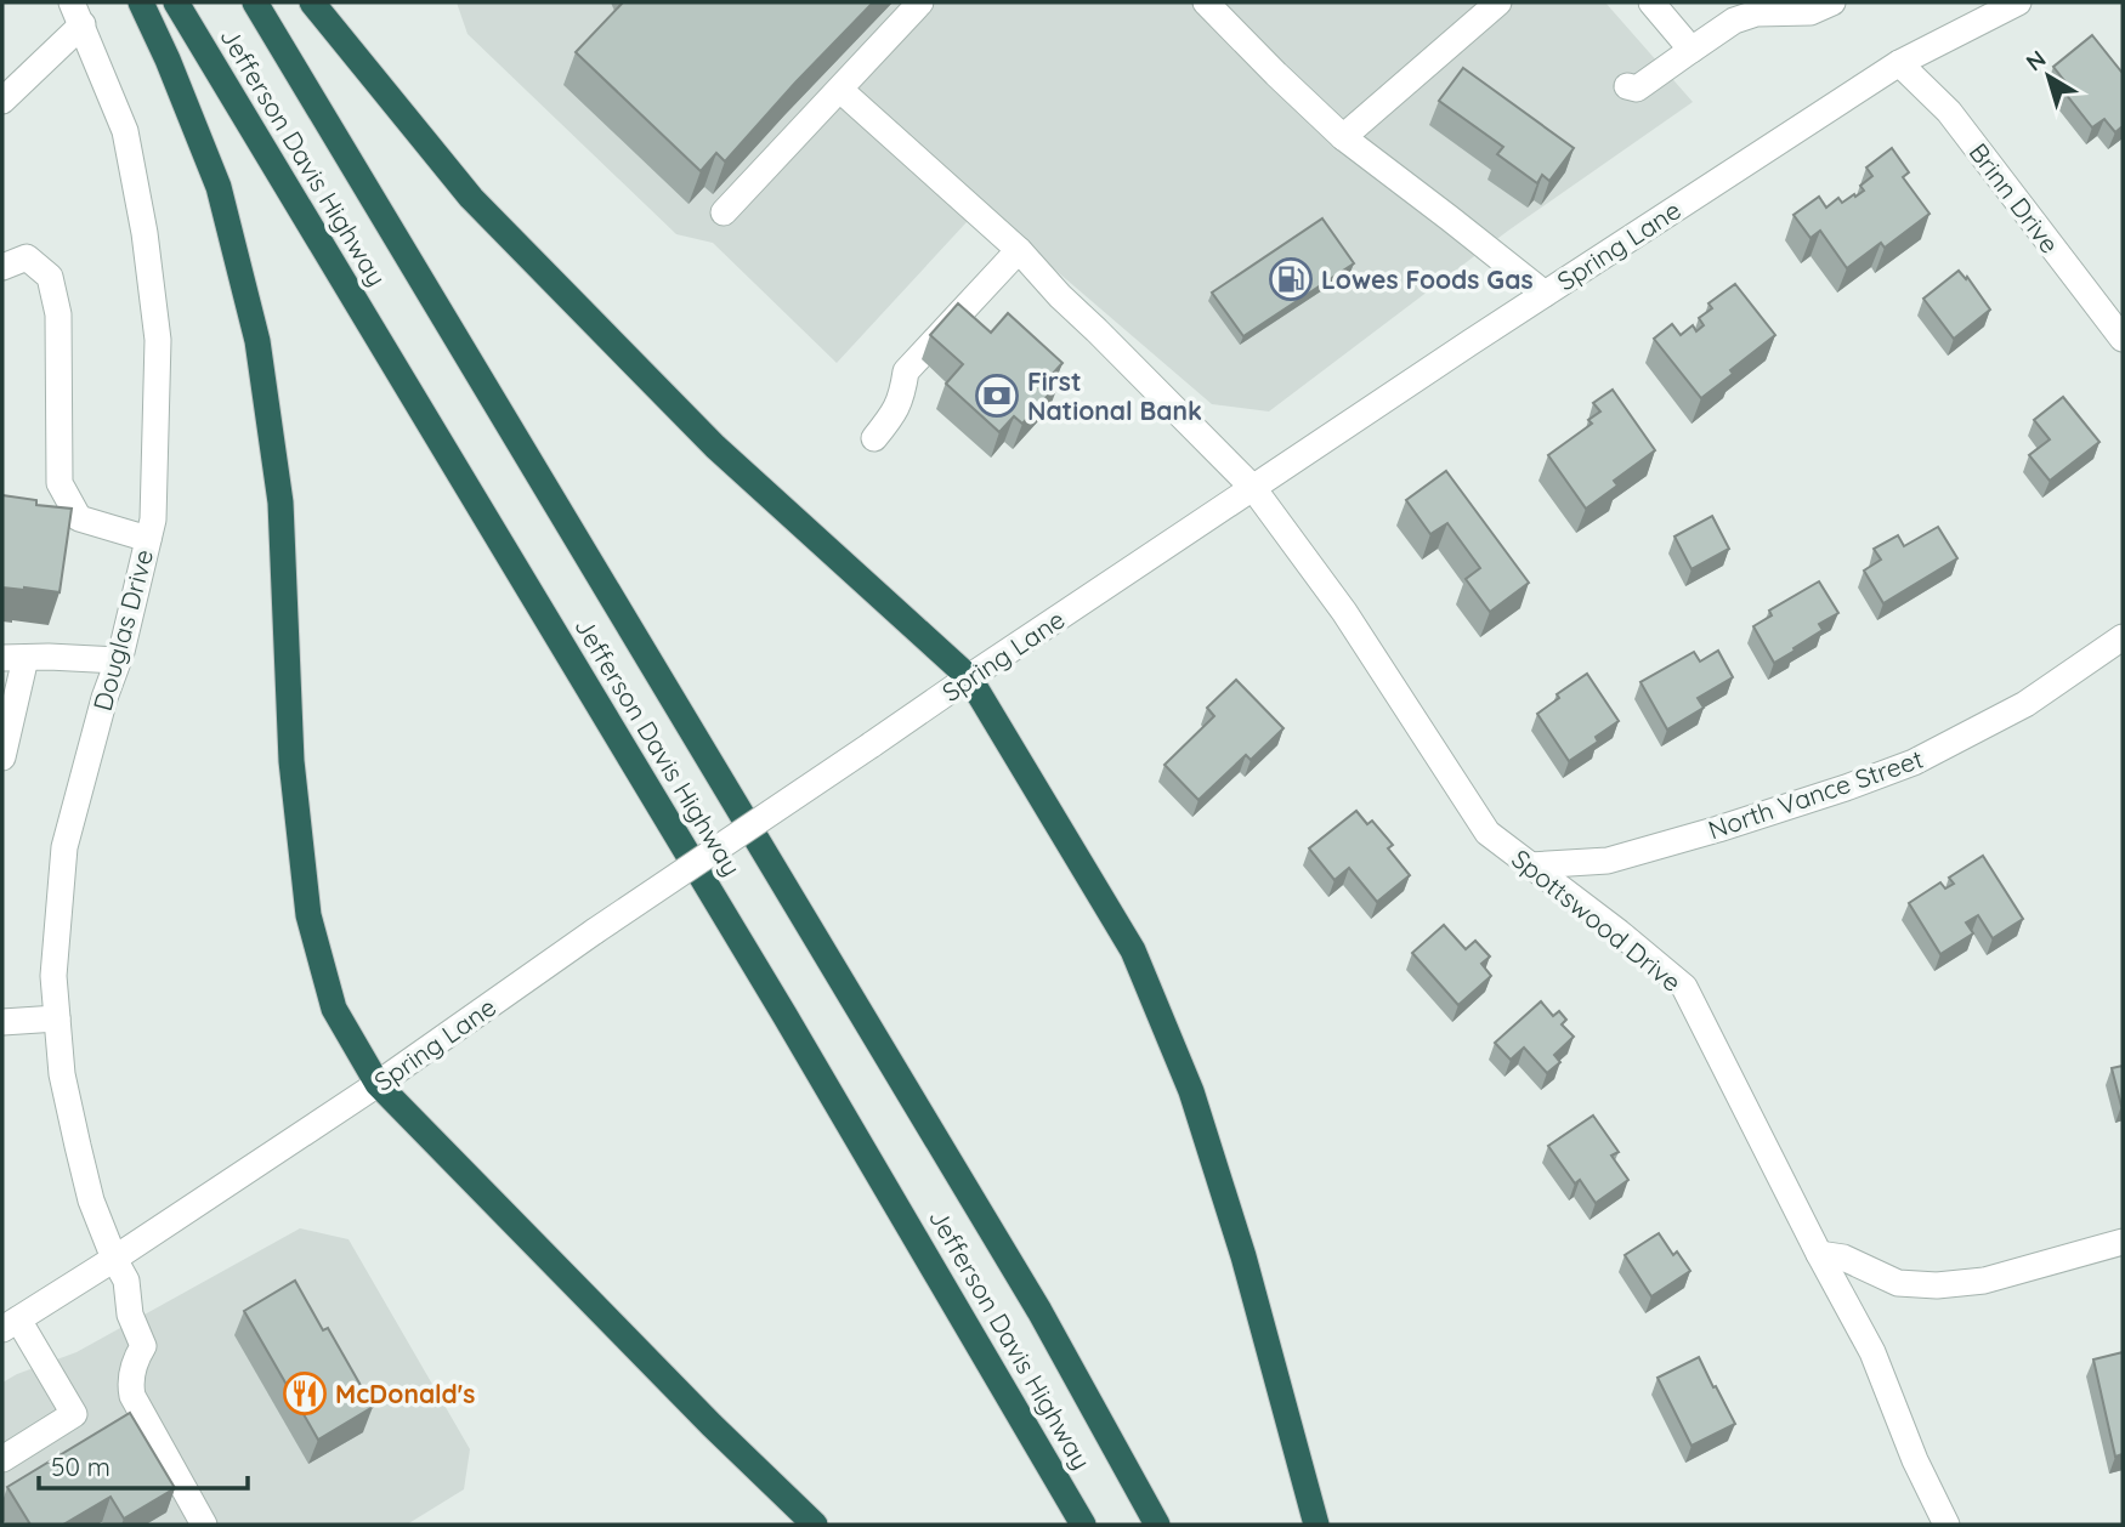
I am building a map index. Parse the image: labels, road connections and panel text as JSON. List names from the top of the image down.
{
  "streets": {
    "highway": ["Jefferson Davis Highway"],
    "street": [
      "Brinn Drive",
      "Spring Lane",
      "Douglas Drive",
      "North Vance Street",
      "Spottswood Drive"
    ]
  },
  "crossings": [
    ["Brinn Drive", "Spring Lane"],
    ["Spring Lane", "Douglas Drive"],
    ["Spring Lane", "Spottswood Drive"],
    ["North Vance Street", "Spottswood Drive"]
  ],
  "places": {
    "fuel station": ["Lowes Foods Gas"],
    "bank": ["First National Bank"],
    "restaurant": ["McDonald's"]
  },
  "scale_bar": "50 m",
  "north": "top left"
}
